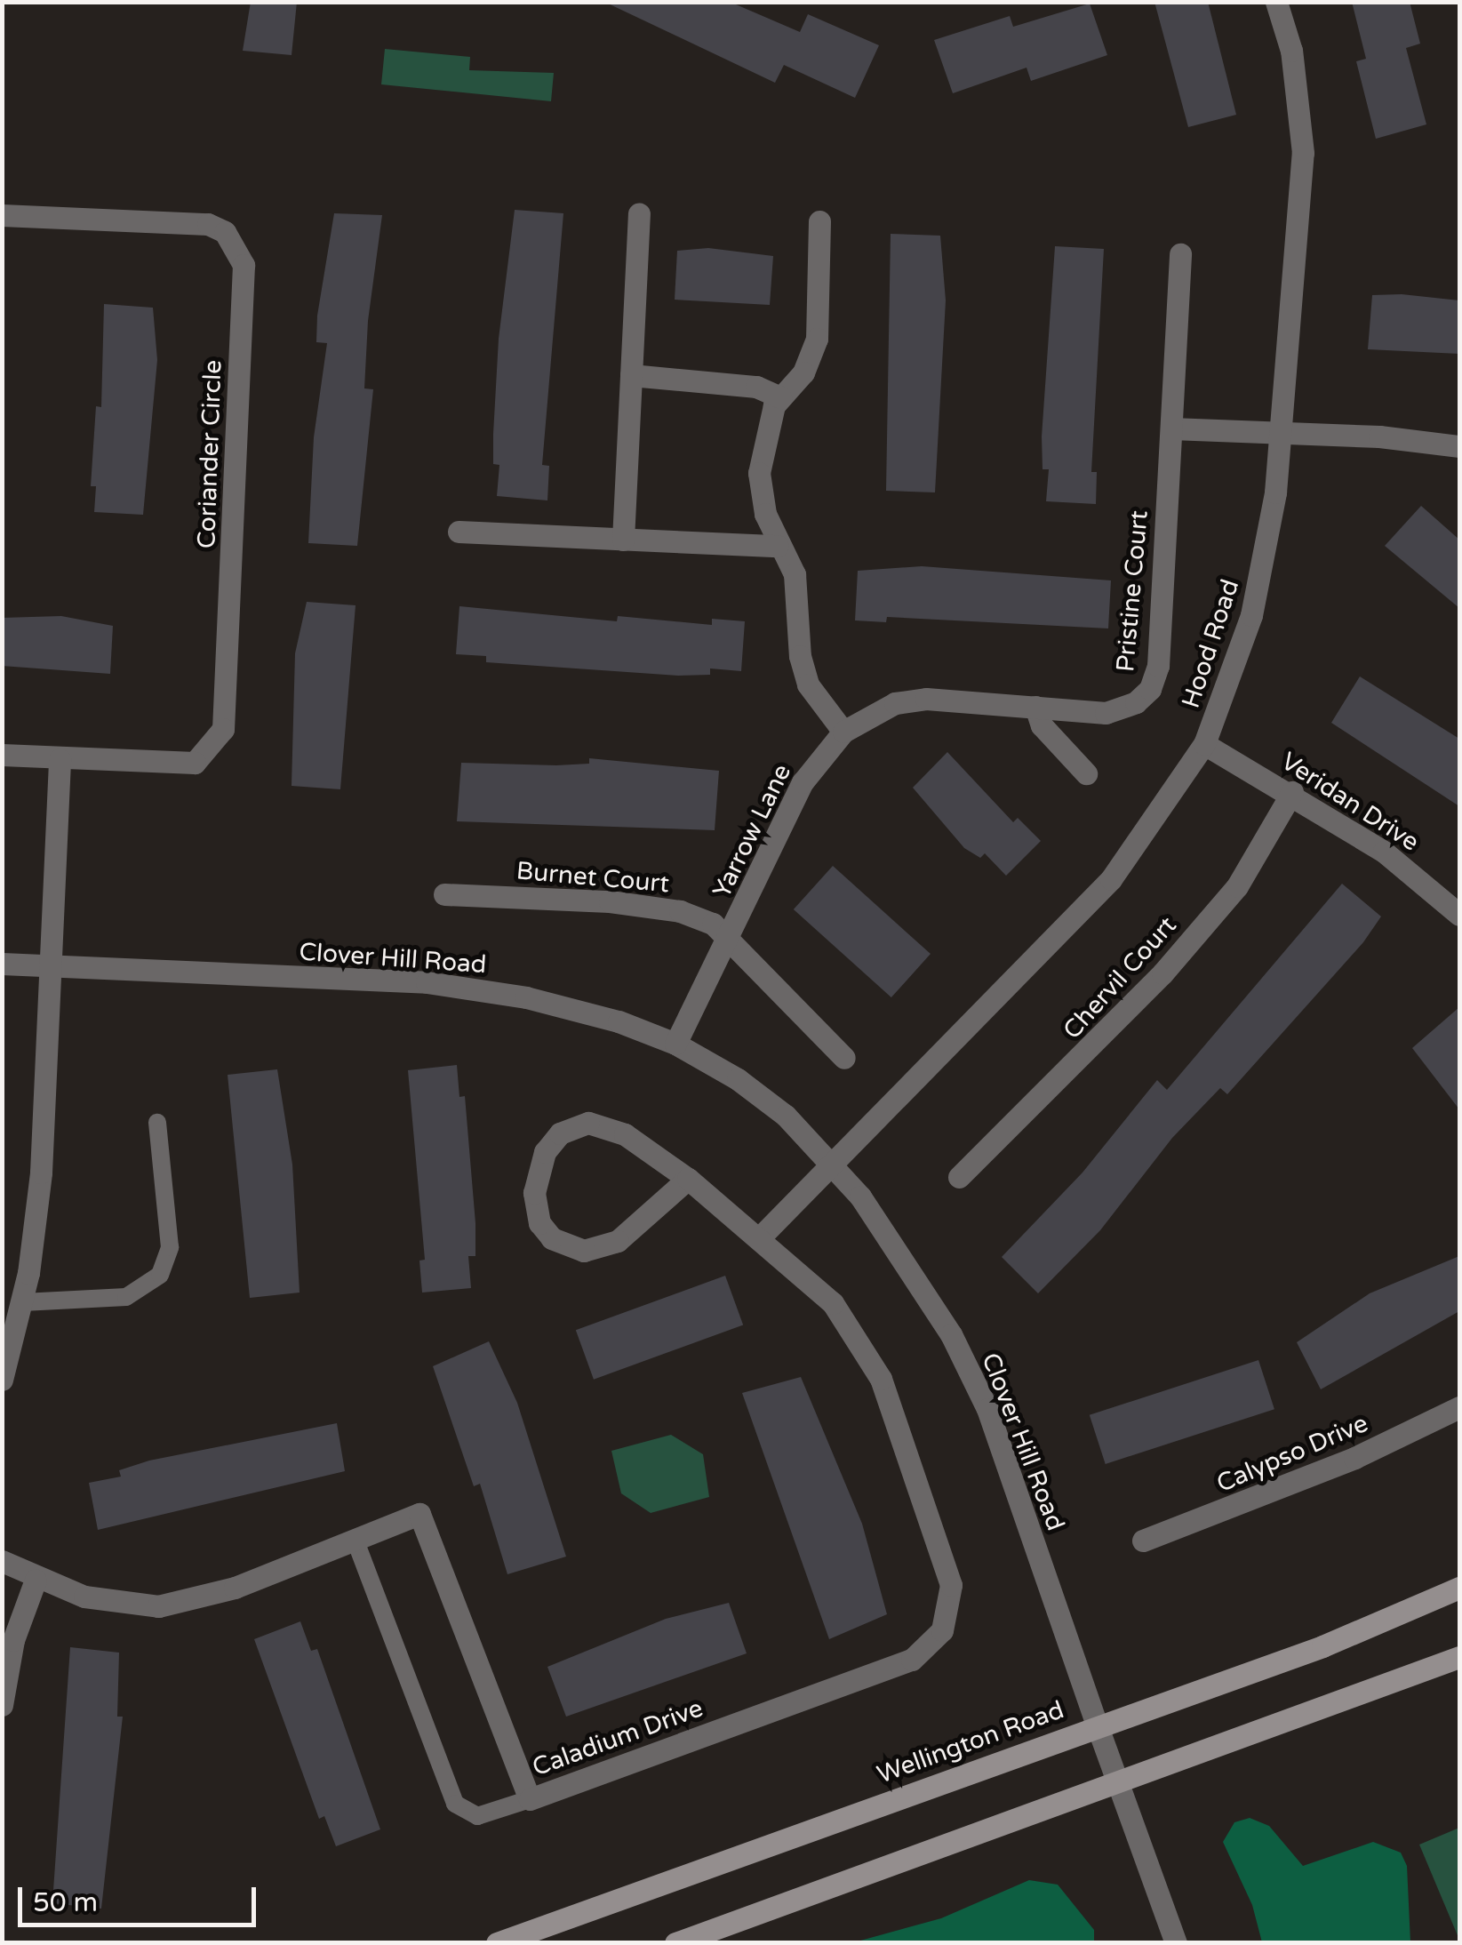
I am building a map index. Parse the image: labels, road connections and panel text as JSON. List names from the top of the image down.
{
  "streets": {
    "main road": ["Wellington Road"],
    "street": [
      "Coriander Circle",
      "Pristine Court",
      "Hood Road",
      "Veridan Drive",
      "Yarrow Lane",
      "Burnet Court",
      "Clover Hill Road",
      "Chervil Court",
      "Calypso Drive",
      "Caladium Drive"
    ]
  },
  "crossings": [
    ["Pristine Court", "Yarrow Lane"],
    ["Hood Road", "Veridan Drive"],
    ["Hood Road", "Clover Hill Road"],
    ["Veridan Drive", "Chervil Court"],
    ["Yarrow Lane", "Burnet Court"],
    ["Yarrow Lane", "Clover Hill Road"],
    ["Clover Hill Road", "Wellington Road"]
  ],
  "scale_bar": "50 m"
}
